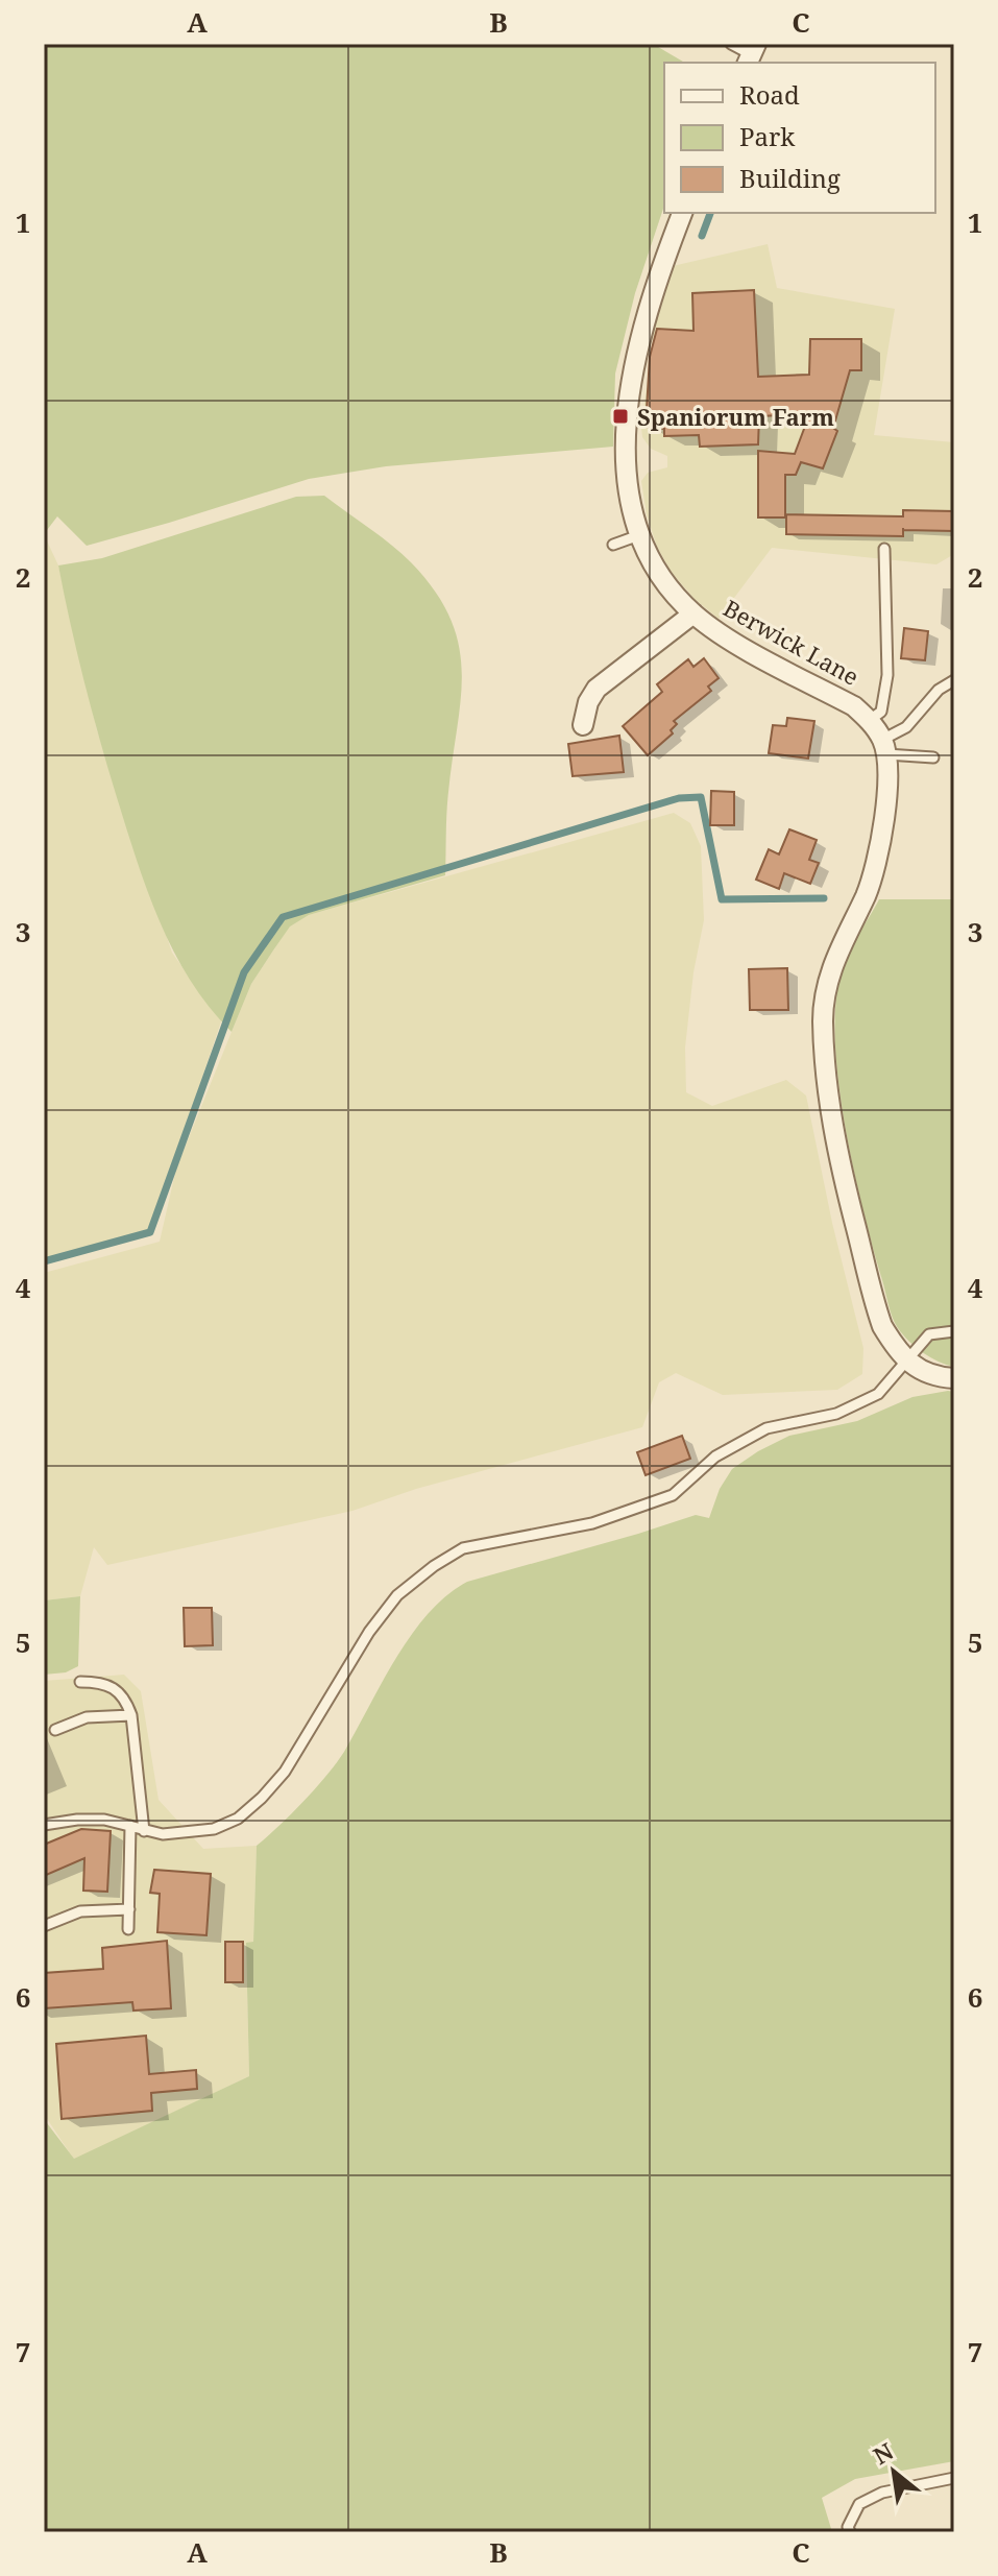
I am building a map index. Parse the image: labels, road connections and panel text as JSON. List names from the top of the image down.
{
  "streets": {
    "street": ["Berwick Lane"]
  },
  "places": {
    "transit": ["Spaniorum Farm"]
  },
  "legend": ["Road", "Park", "Building"],
  "north": "top left",
  "grid": {
    "columns": ["A", "B", "C"],
    "rows": [
      "1",
      "2",
      "3",
      "4",
      "5",
      "6",
      "7"
    ]
  }
}
